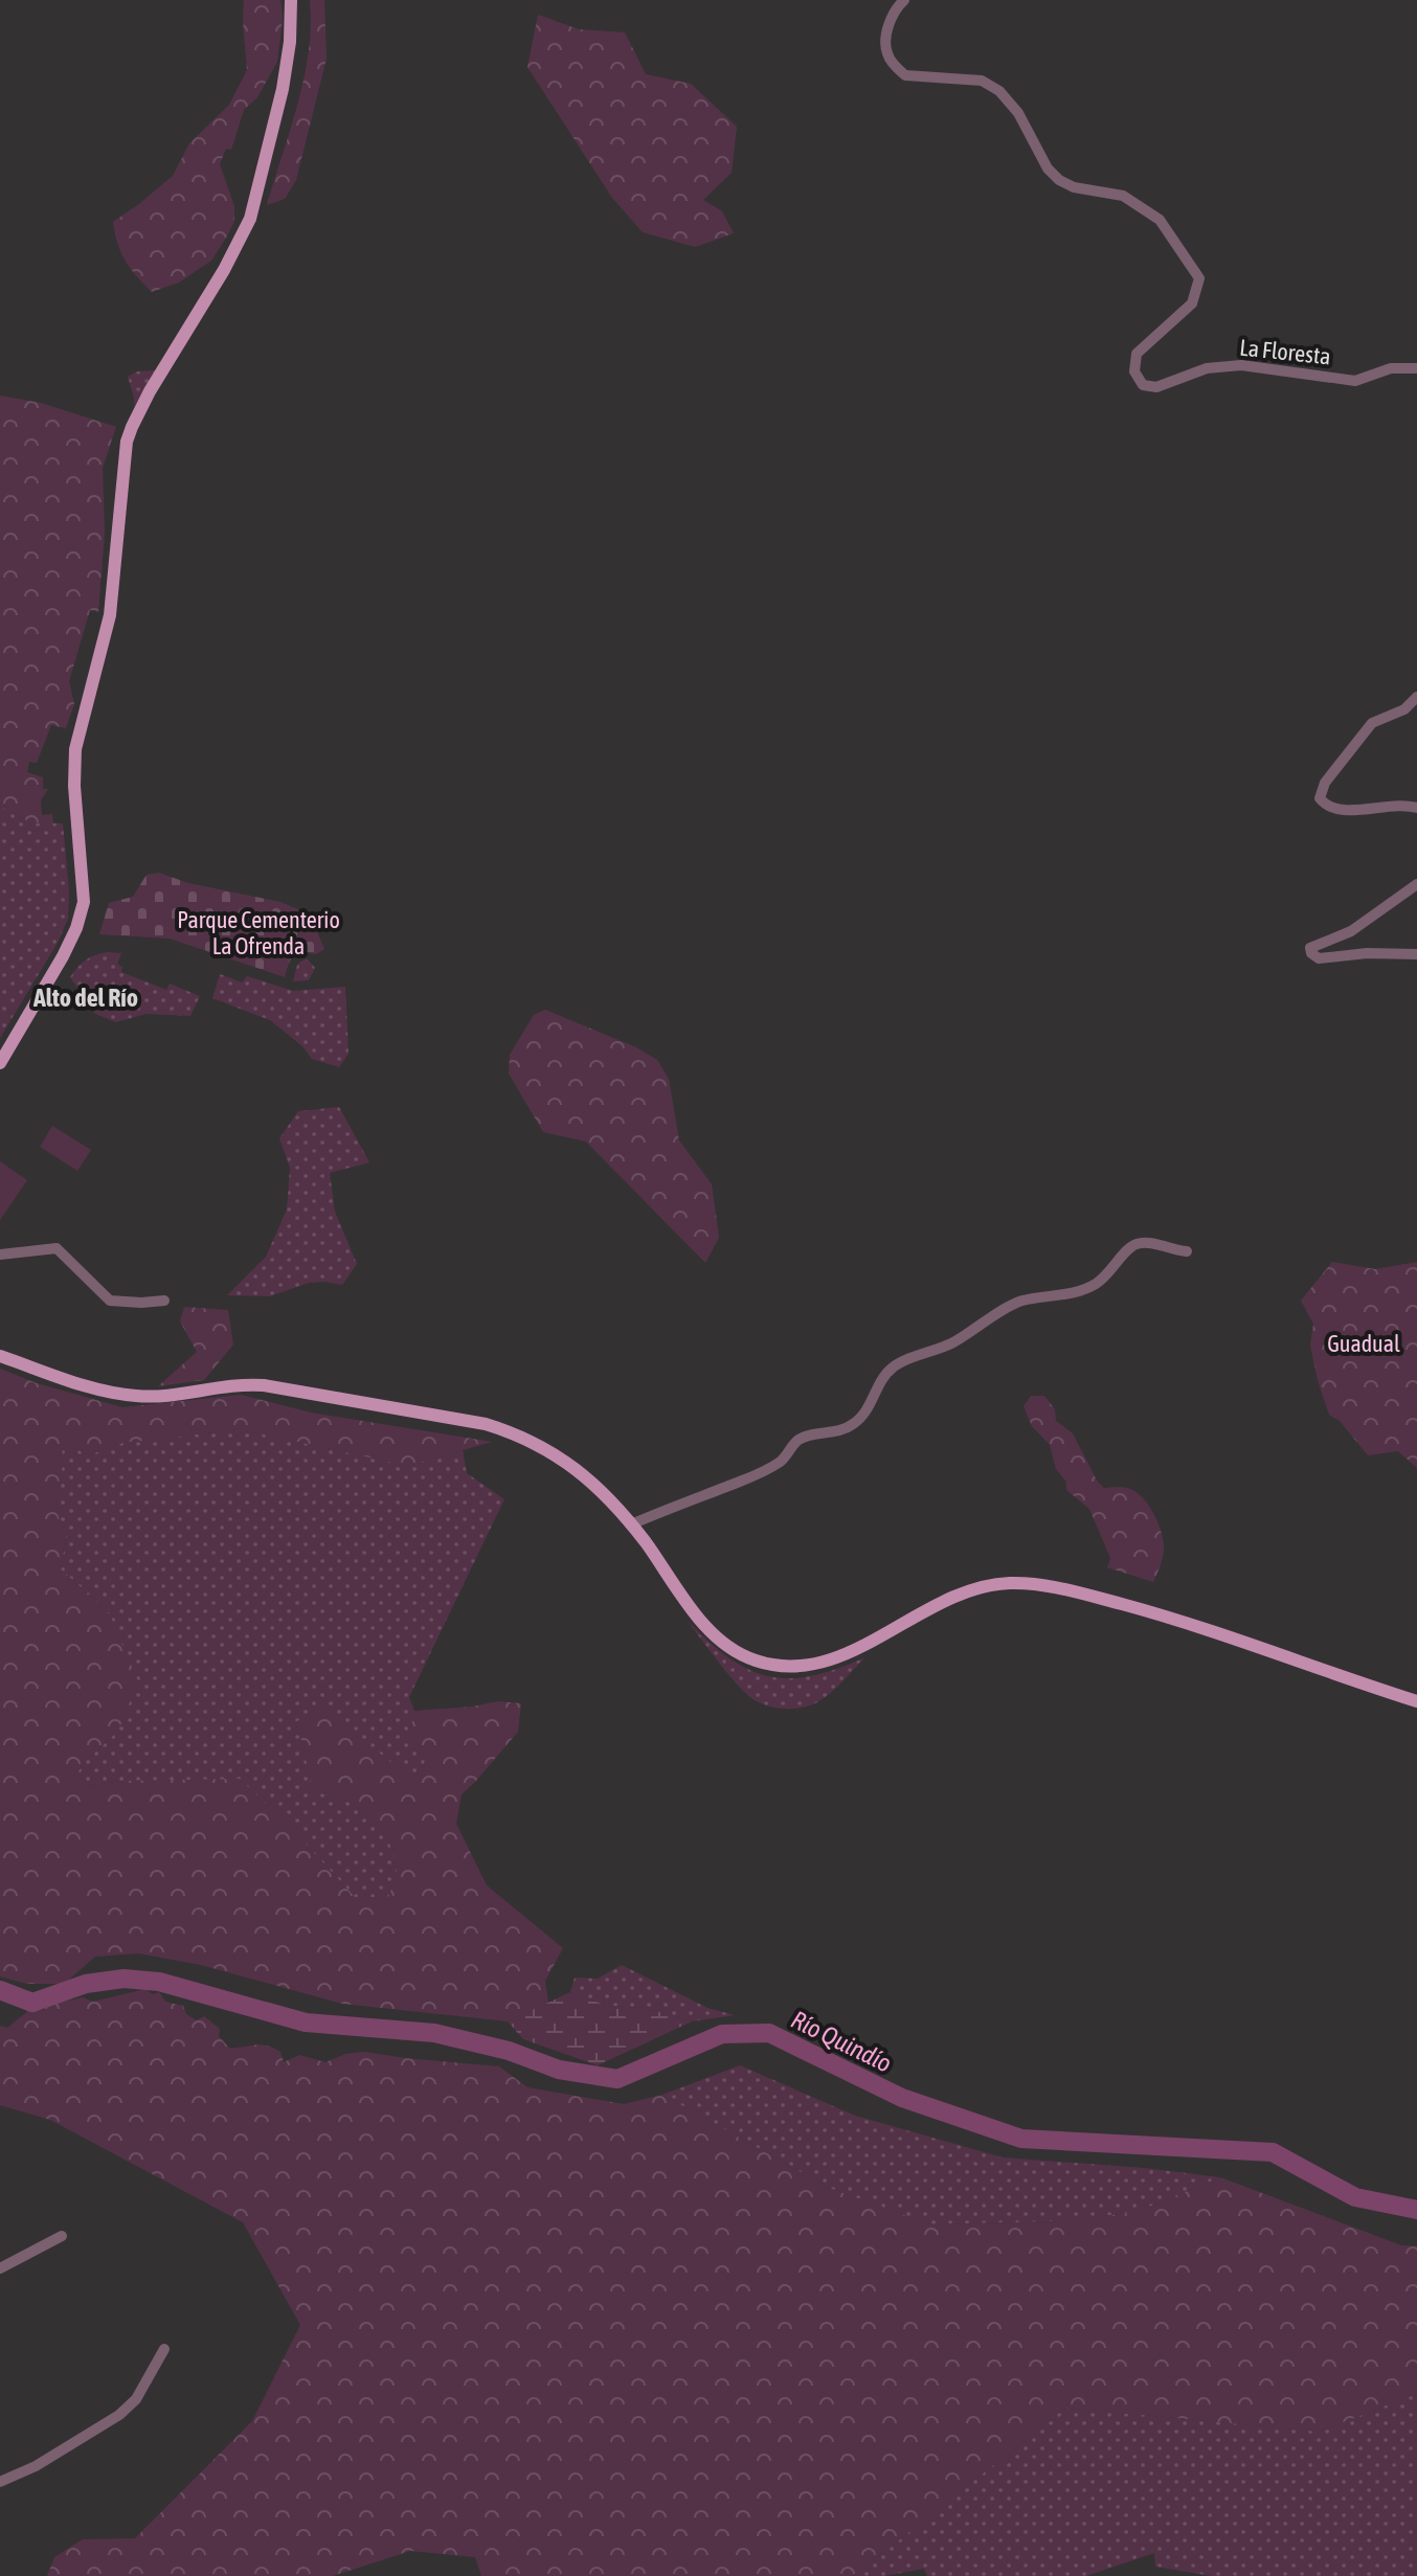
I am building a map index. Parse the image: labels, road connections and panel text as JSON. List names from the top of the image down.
{
  "streets": {
    "street": ["La Floresta"]
  },
  "districts": ["Alto del Río"],
  "water": ["Río Quindío"],
  "parks": ["Parque Cementerio La Ofrenda", "Guadual"]
}
